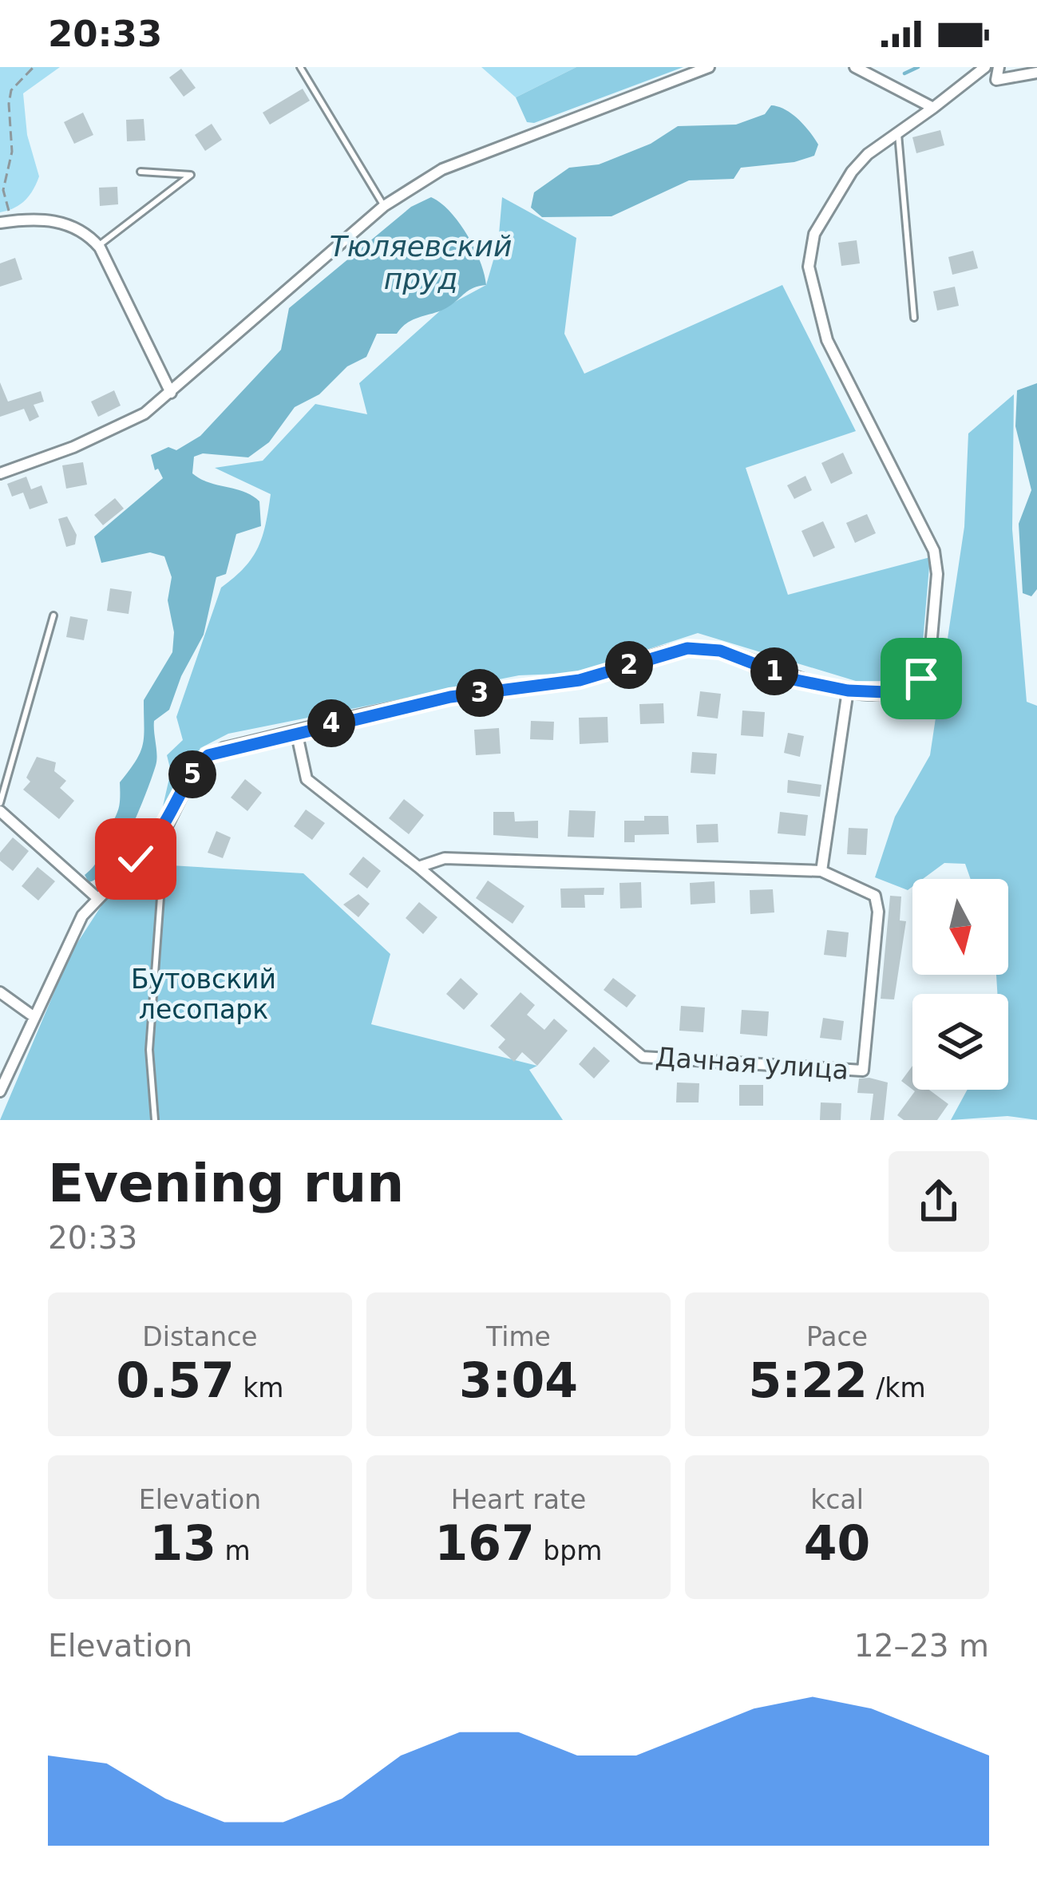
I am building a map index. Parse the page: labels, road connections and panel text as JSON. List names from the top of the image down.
{
  "streets": {
    "street": ["Дачная улица"]
  },
  "water": ["Тюляевский пруд"],
  "parks": ["Бутовский лесопарк"],
  "north": "bottom",
  "page": {
    "status": "20:33",
    "pins": [
      "2",
      "1",
      "3",
      "4",
      "5"
    ],
    "heading": ["Evening run", "20:33"],
    "stats": [
      ["Distance", "0.57 km"],
      ["Time", "3:04"],
      ["Pace", "5:22 /km"],
      ["Elevation", "13 m"],
      ["Heart rate", "167 bpm"],
      ["kcal", "40"]
    ],
    "chart": ["Elevation", "12–23 m"]
  }
}
